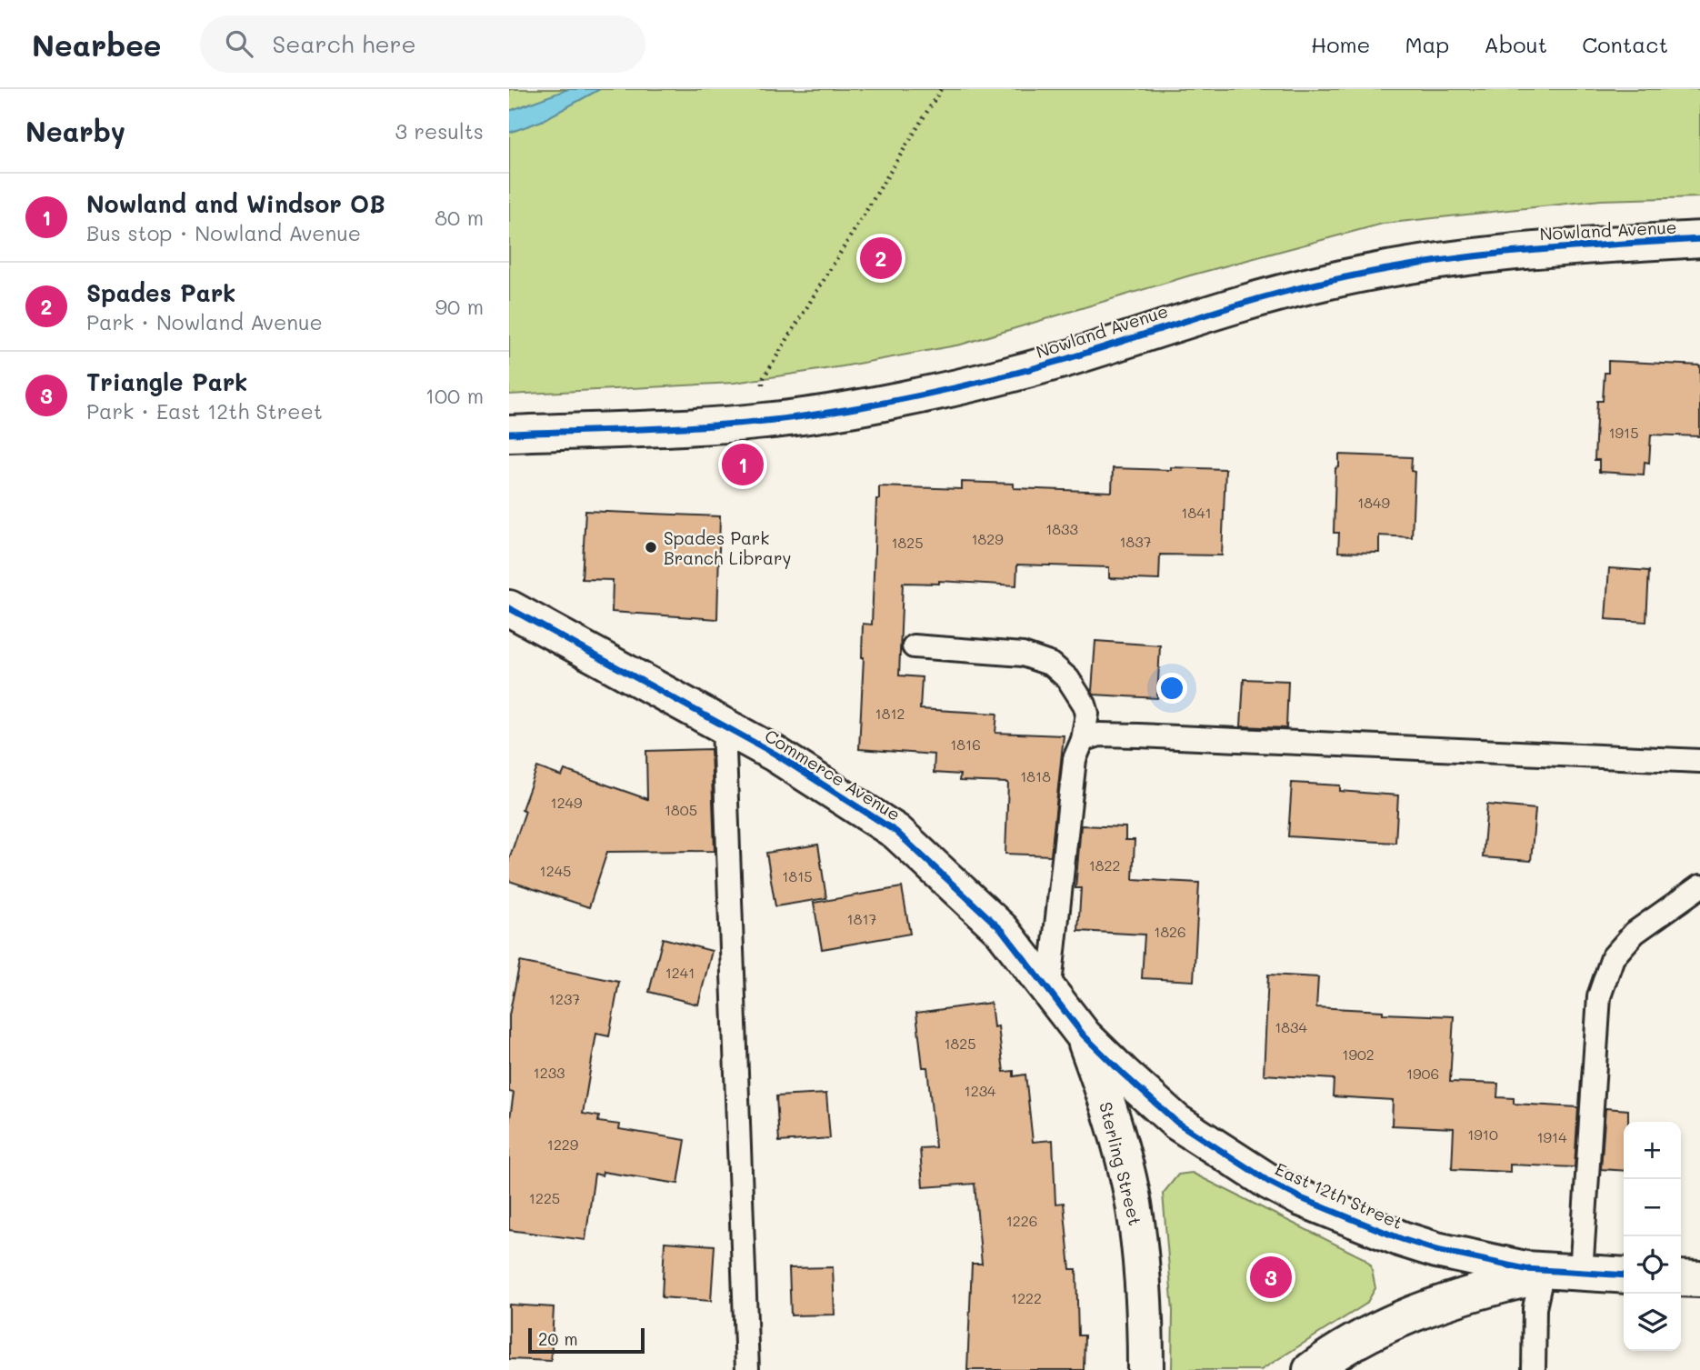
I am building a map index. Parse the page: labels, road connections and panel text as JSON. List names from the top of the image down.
{
  "streets": {
    "street": [
      "Nowland Avenue",
      "Commerce Avenue",
      "Sterling Street",
      "East 12th Street"
    ]
  },
  "crossings": [
    ["Commerce Avenue", "Sterling Street"],
    ["Commerce Avenue", "East 12th Street"],
    ["Sterling Street", "East 12th Street"]
  ],
  "places": ["Spades Park Branch Library"],
  "house_numbers": [
    "1915",
    "1849",
    "1841",
    "1833",
    "1829",
    "1837",
    "1825",
    "1812",
    "1816",
    "1818",
    "1249",
    "1805",
    "1822",
    "1245",
    "1815",
    "1817",
    "1826",
    "1241",
    "1237",
    "1834",
    "1825",
    "1902",
    "1233",
    "1906",
    "1234",
    "1910",
    "1914",
    "1229",
    "1225",
    "1226",
    "1222"
  ],
  "scale_bar": "20 m",
  "page": {
    "header": "Nearbee",
    "search": "Search here",
    "nav": [
      "Home",
      "Map",
      "About",
      "Contact"
    ],
    "heading": ["Nearby", "3 results"],
    "list": [
      {
        "mark": "1",
        "name": "Nowland and Windsor OB",
        "note": "Bus stop · Nowland Avenue",
        "value": "80 m"
      },
      {
        "mark": "2",
        "name": "Spades Park",
        "note": "Park · Nowland Avenue",
        "value": "90 m"
      },
      {
        "mark": "3",
        "name": "Triangle Park",
        "note": "Park · East 12th Street",
        "value": "100 m"
      }
    ],
    "pins": ["2", "1", "3"],
    "map_buttons": ["+", "−"],
    "scale": "20 m"
  }
}
